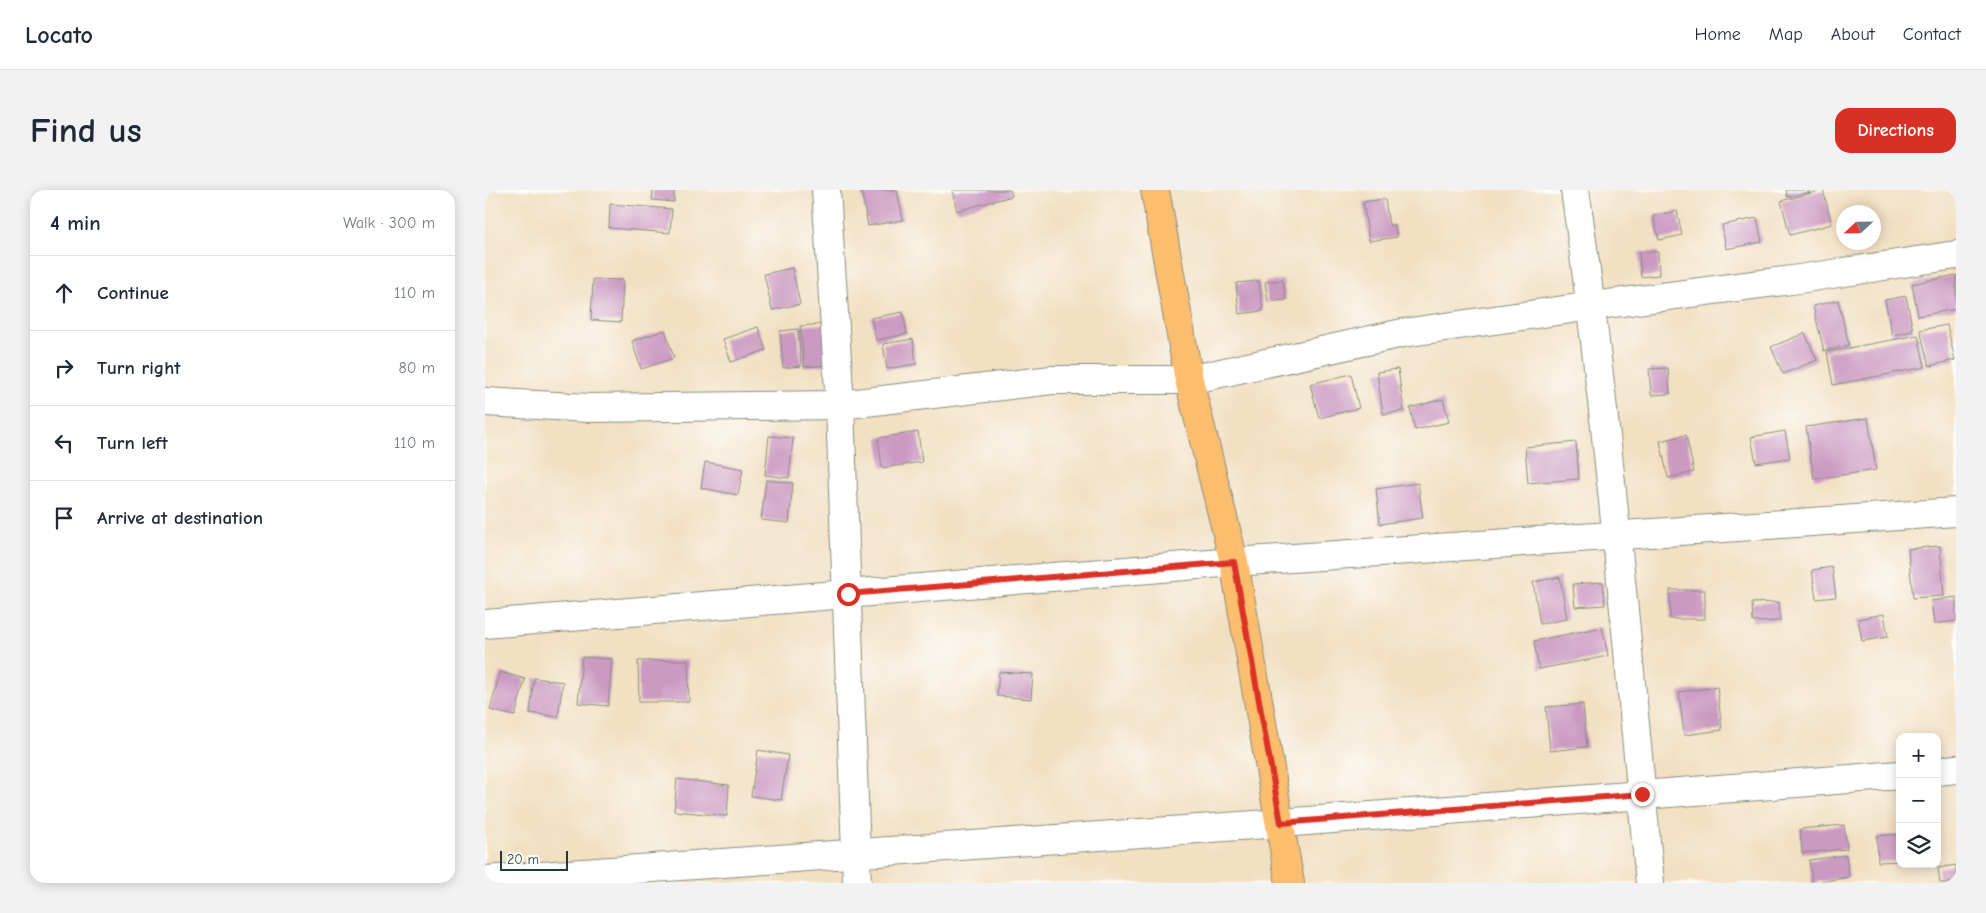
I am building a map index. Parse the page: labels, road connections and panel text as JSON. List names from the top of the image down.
{
  "scale_bar": "20 m",
  "north": "left",
  "page": {
    "header": "Locato",
    "nav": [
      "Home",
      "Map",
      "About",
      "Contact"
    ],
    "buttons": "Directions",
    "title": "Find us",
    "heading": ["4 min", "Walk · 300 m"],
    "list": [
      ["Continue", "110 m"],
      ["Turn right", "80 m"],
      ["Turn left", "110 m"],
      "Arrive at destination"
    ],
    "map_buttons": ["+", "−"],
    "scale": "20 m"
  }
}
